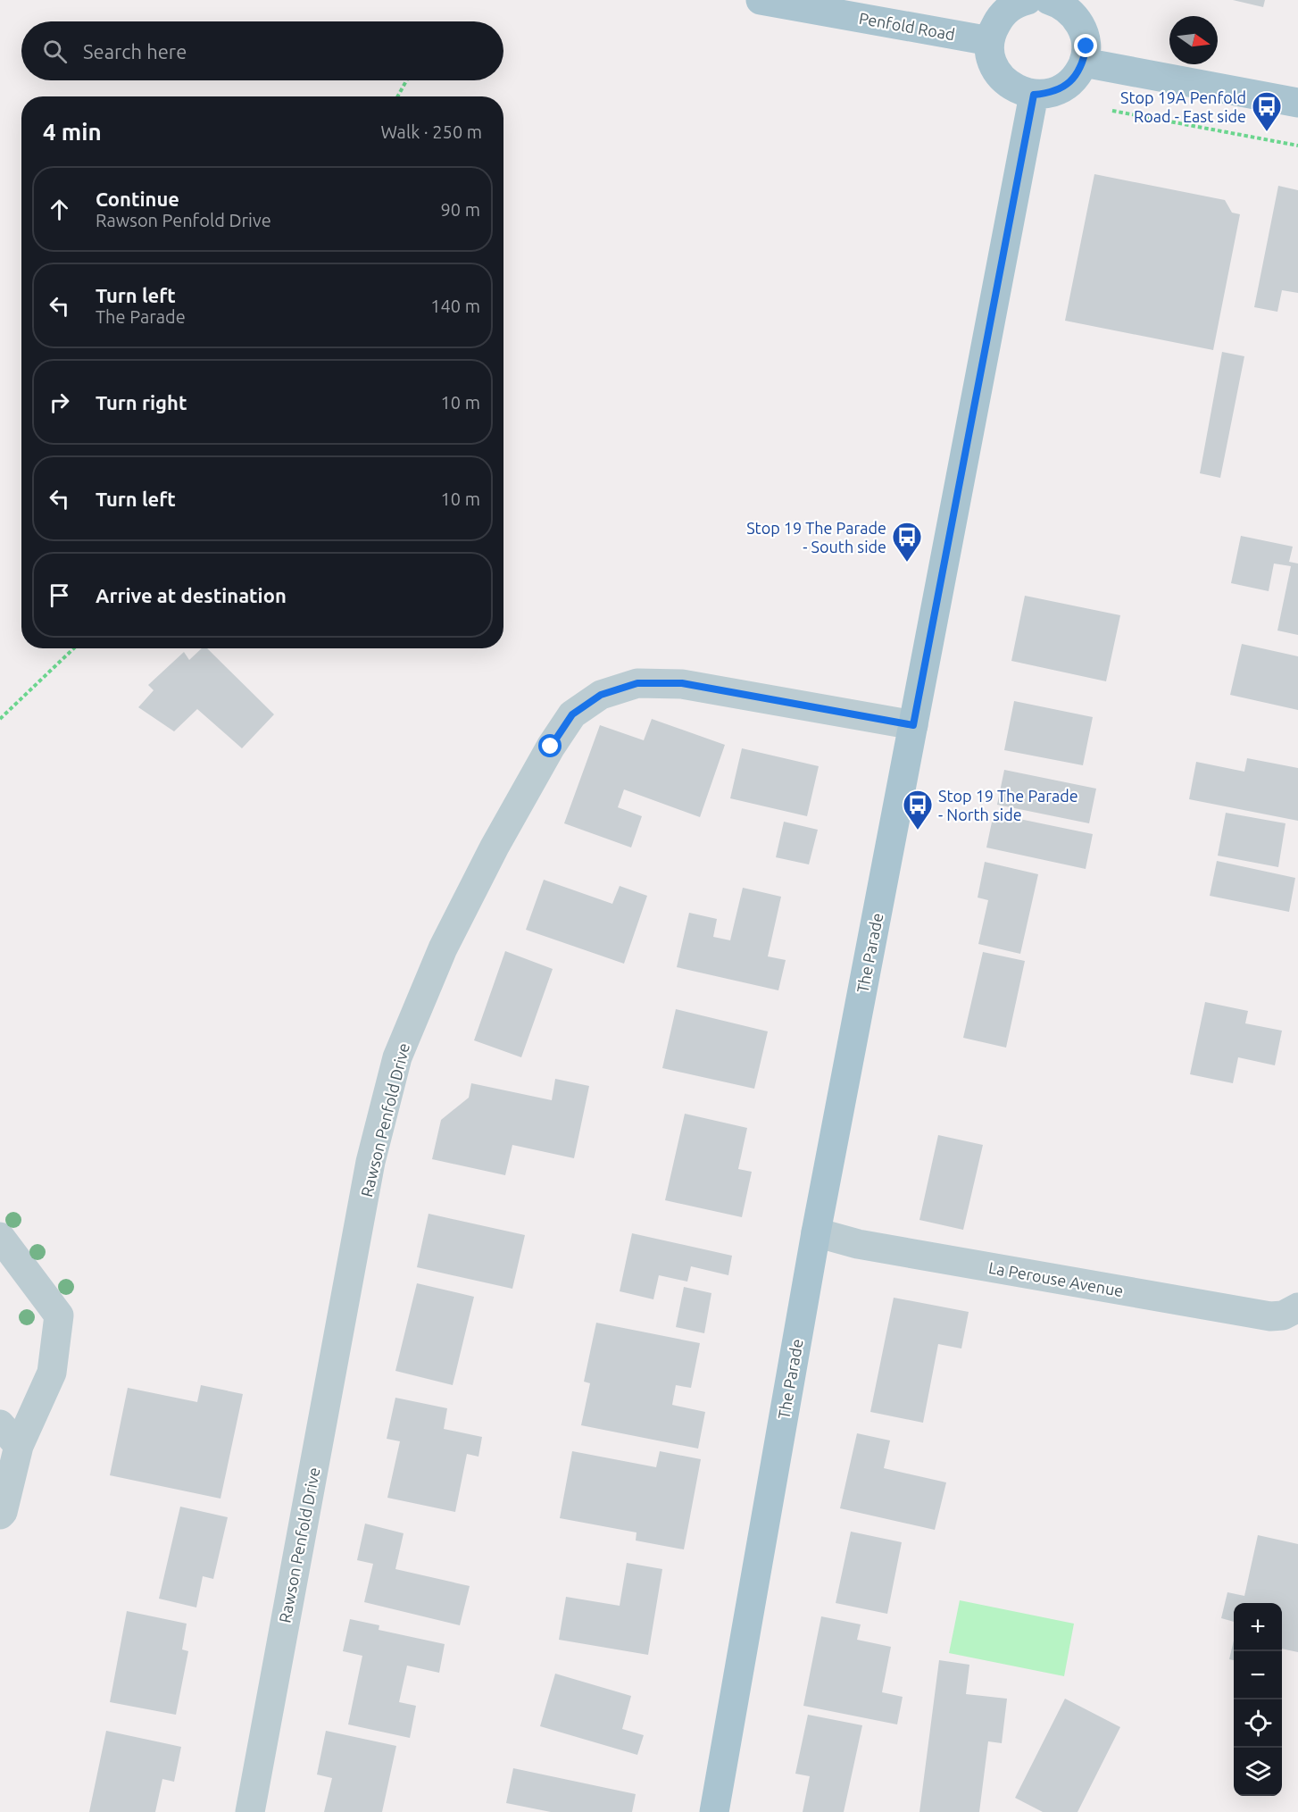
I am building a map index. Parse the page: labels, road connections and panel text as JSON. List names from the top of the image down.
{
  "streets": {
    "main road": ["Penfold Road", "The Parade"],
    "street": ["Rawson Penfold Drive", "La Perouse Avenue"]
  },
  "crossings": [
    ["The Parade", "Rawson Penfold Drive"],
    ["The Parade", "La Perouse Avenue"]
  ],
  "places": {
    "bus stop": ["Stop 19A Penfold Road - East side", "Stop 19 The Parade - South side", "Stop 19 The Parade - North side"]
  },
  "north": "right",
  "page": {
    "search": "Search here",
    "heading": ["4 min", "Walk · 250 m"],
    "list": [
      ["Continue", "Rawson Penfold Drive", "90 m"],
      ["Turn left", "The Parade", "140 m"],
      ["Turn right", "10 m"],
      ["Turn left", "10 m"],
      "Arrive at destination"
    ],
    "map_buttons": ["+", "−"]
  }
}
